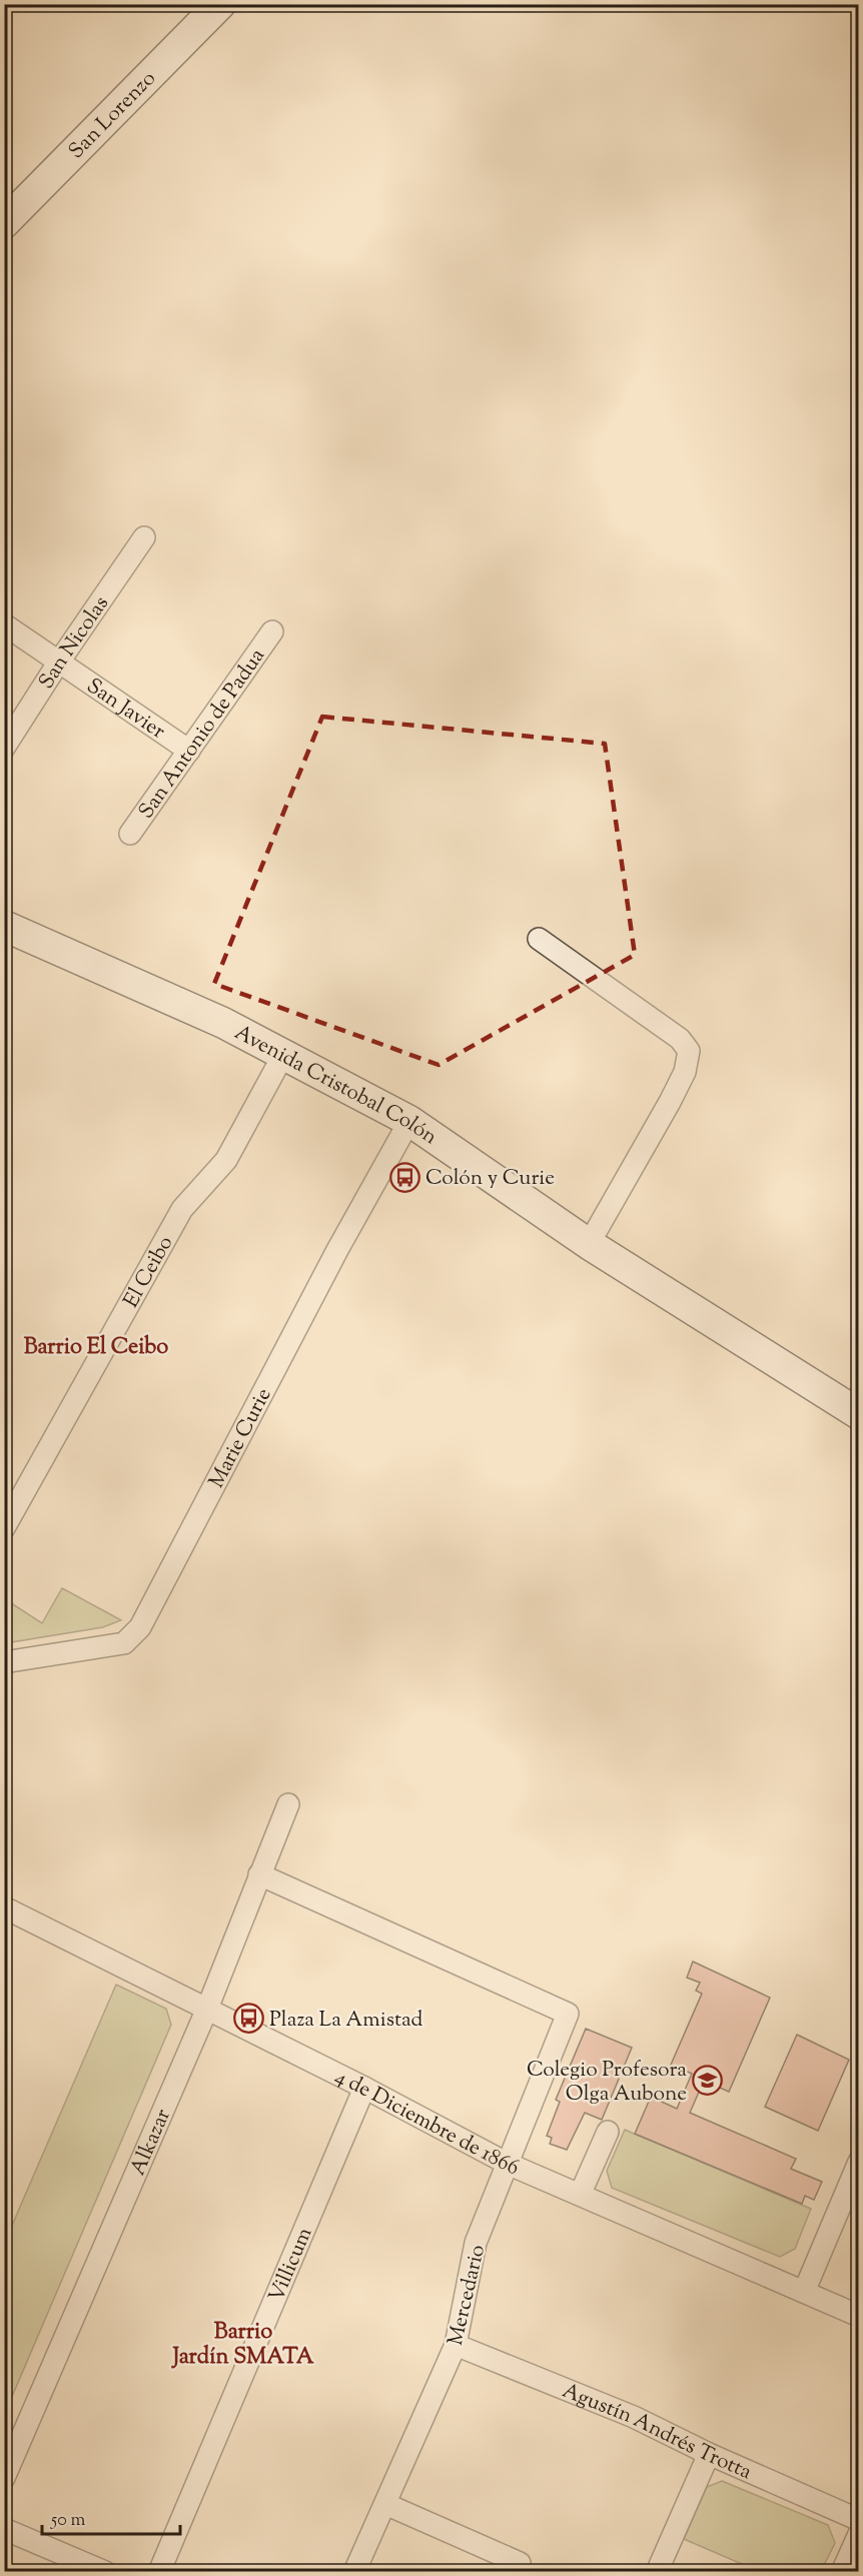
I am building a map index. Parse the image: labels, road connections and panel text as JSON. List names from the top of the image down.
{
  "streets": {
    "main road": ["San Lorenzo", "Avenida Cristobal Colón"],
    "street": [
      "San Nicolas",
      "San Javier",
      "San Antonio de Padua",
      "El Ceibo",
      "Marie Curie",
      "4 de Diciembre de 1866",
      "Alkazar",
      "Villicum",
      "Mercedario",
      "Agustín Andrés Trotta"
    ]
  },
  "crossings": [
    ["San Nicolas", "San Javier"],
    ["San Javier", "San Antonio de Padua"],
    ["Avenida Cristobal Colón", "El Ceibo"],
    ["Avenida Cristobal Colón", "Marie Curie"],
    ["4 de Diciembre de 1866", "Alkazar"],
    ["4 de Diciembre de 1866", "Villicum"],
    ["4 de Diciembre de 1866", "Mercedario"],
    ["Alkazar", "Mercedario"],
    ["Mercedario", "Agustín Andrés Trotta"]
  ],
  "districts": ["Barrio El Ceibo", "Barrio Jardín SMATA"],
  "places": {
    "bus stop": ["Colón y Curie", "Plaza La Amistad"],
    "school or university": ["Colegio Profesora Olga Aubone"]
  },
  "scale_bar": "50 m"
}
